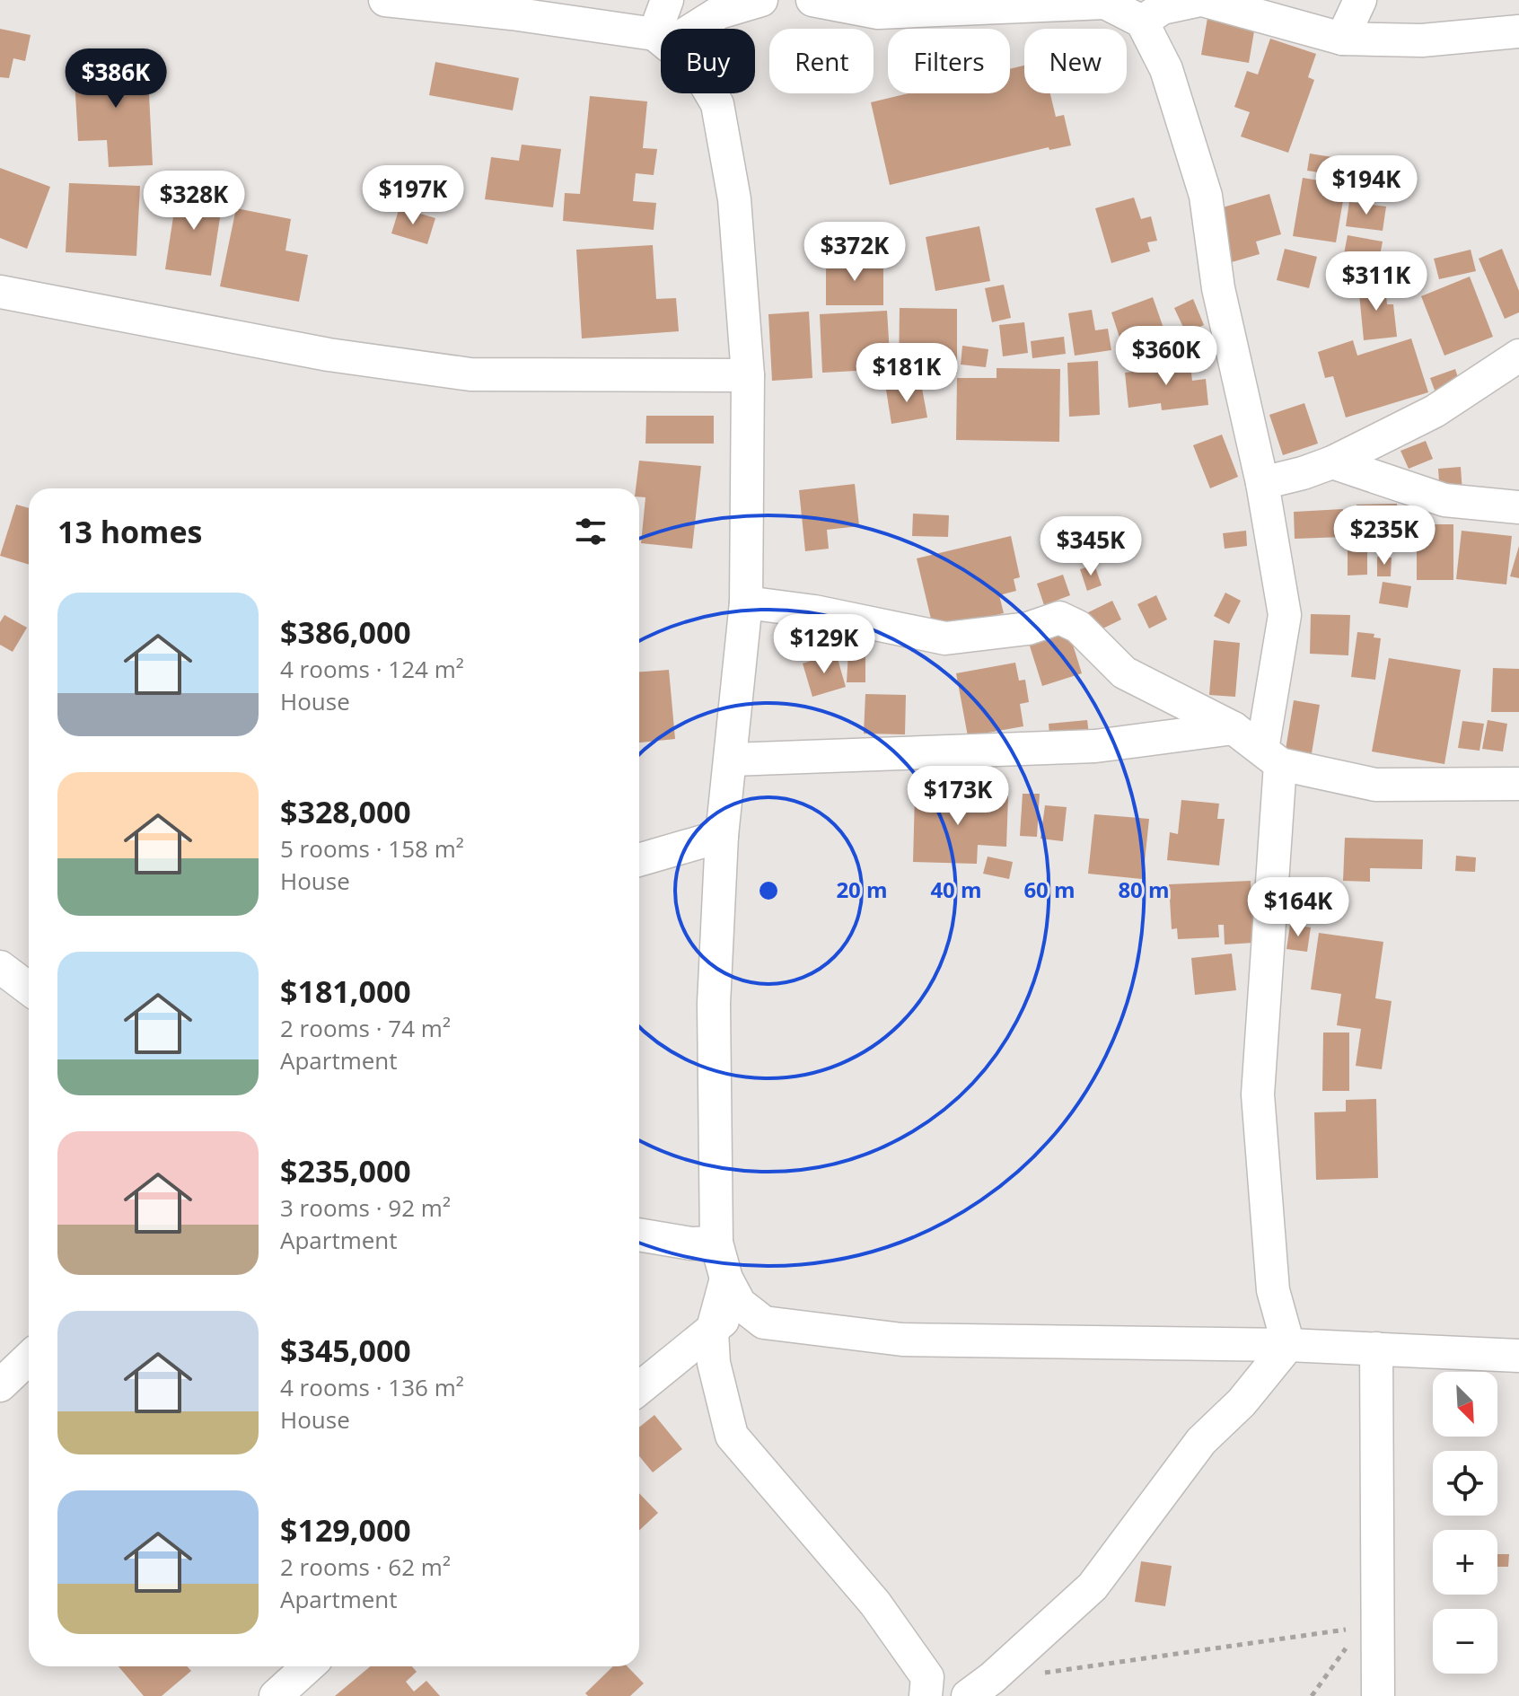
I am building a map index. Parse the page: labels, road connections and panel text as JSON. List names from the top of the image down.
{
  "north": "bottom right",
  "page": {
    "chip": [
      "Buy",
      "Rent",
      "Filters",
      "New"
    ],
    "price": [
      "$386K",
      "$194K",
      "$197K",
      "$328K",
      "$372K",
      "$311K",
      "$360K",
      "$181K",
      "$235K",
      "$345K",
      "$129K",
      "$173K",
      "$164K"
    ],
    "heading": "13 homes",
    "list": [
      {
        "name": "$386,000",
        "note": "4 rooms · 124 m² · House"
      },
      {
        "name": "$328,000",
        "note": "5 rooms · 158 m² · House"
      },
      {
        "name": "$181,000",
        "note": "2 rooms · 74 m² · Apartment"
      },
      {
        "name": "$235,000",
        "note": "3 rooms · 92 m² · Apartment"
      },
      {
        "name": "$345,000",
        "note": "4 rooms · 136 m² · House"
      },
      {
        "name": "$129,000",
        "note": "2 rooms · 62 m² · Apartment"
      }
    ],
    "map_buttons": ["+", "−"]
  },
  "rings": [
    "20 m",
    "40 m",
    "60 m",
    "80 m"
  ]
}
